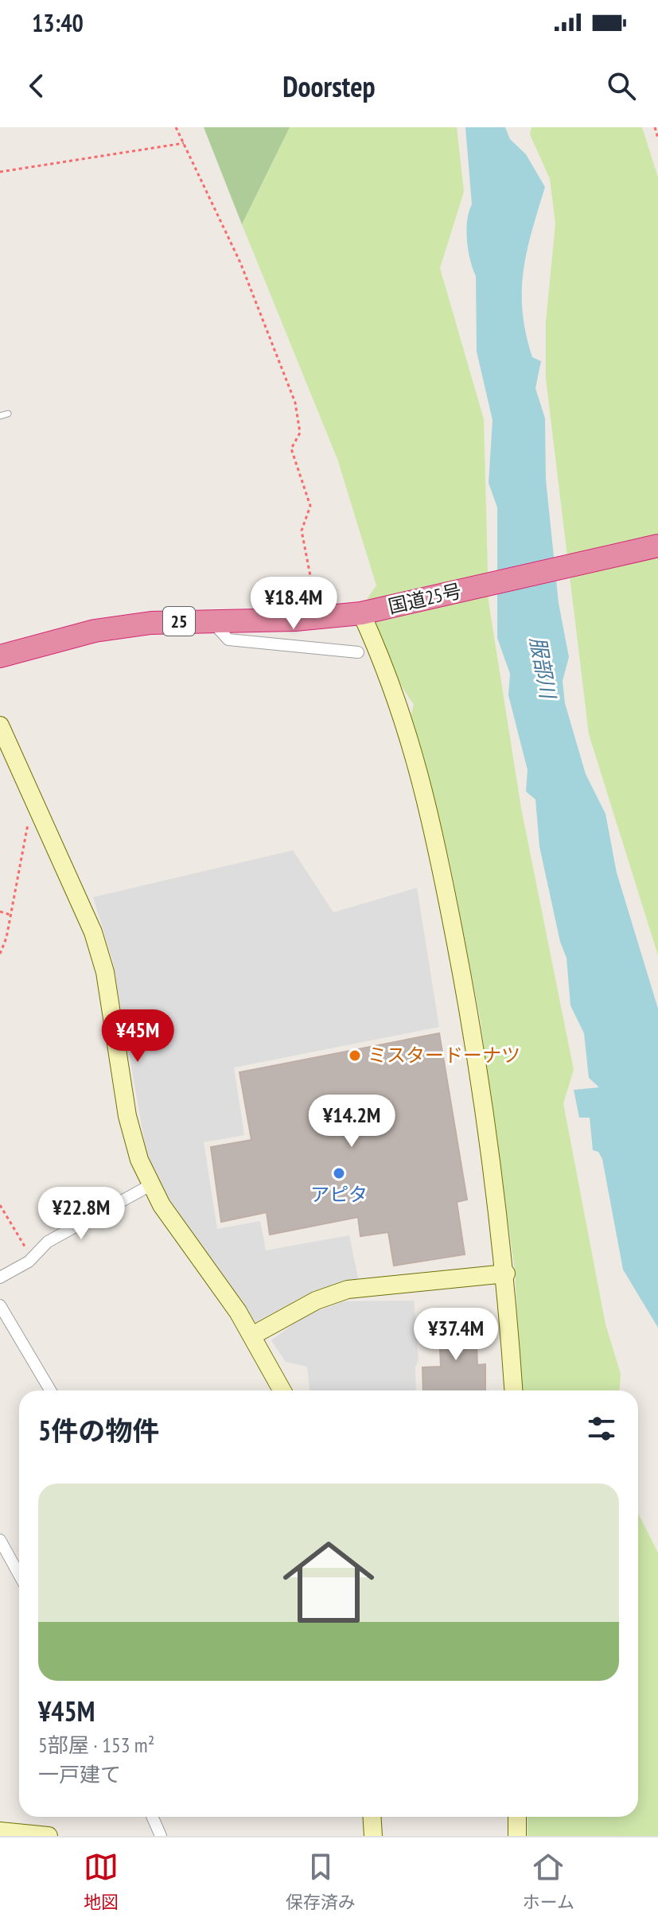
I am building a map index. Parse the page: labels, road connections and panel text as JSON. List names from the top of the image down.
{
  "streets": {
    "highway": ["国道25号", "25"]
  },
  "water": ["服部川"],
  "places": ["ミスタードーナツ", "アピタ"],
  "page": {
    "status": "13:40",
    "header": "Doorstep",
    "price": [
      "¥18.4M",
      "¥45M",
      "¥14.2M",
      "¥22.8M",
      "¥37.4M"
    ],
    "heading": "5件の物件",
    "list": [
      {
        "name": "¥45M",
        "note": "5部屋 · 153 m² · 一戸建て"
      }
    ],
    "tabs": ["地図", "保存済み", "ホーム"]
  }
}
